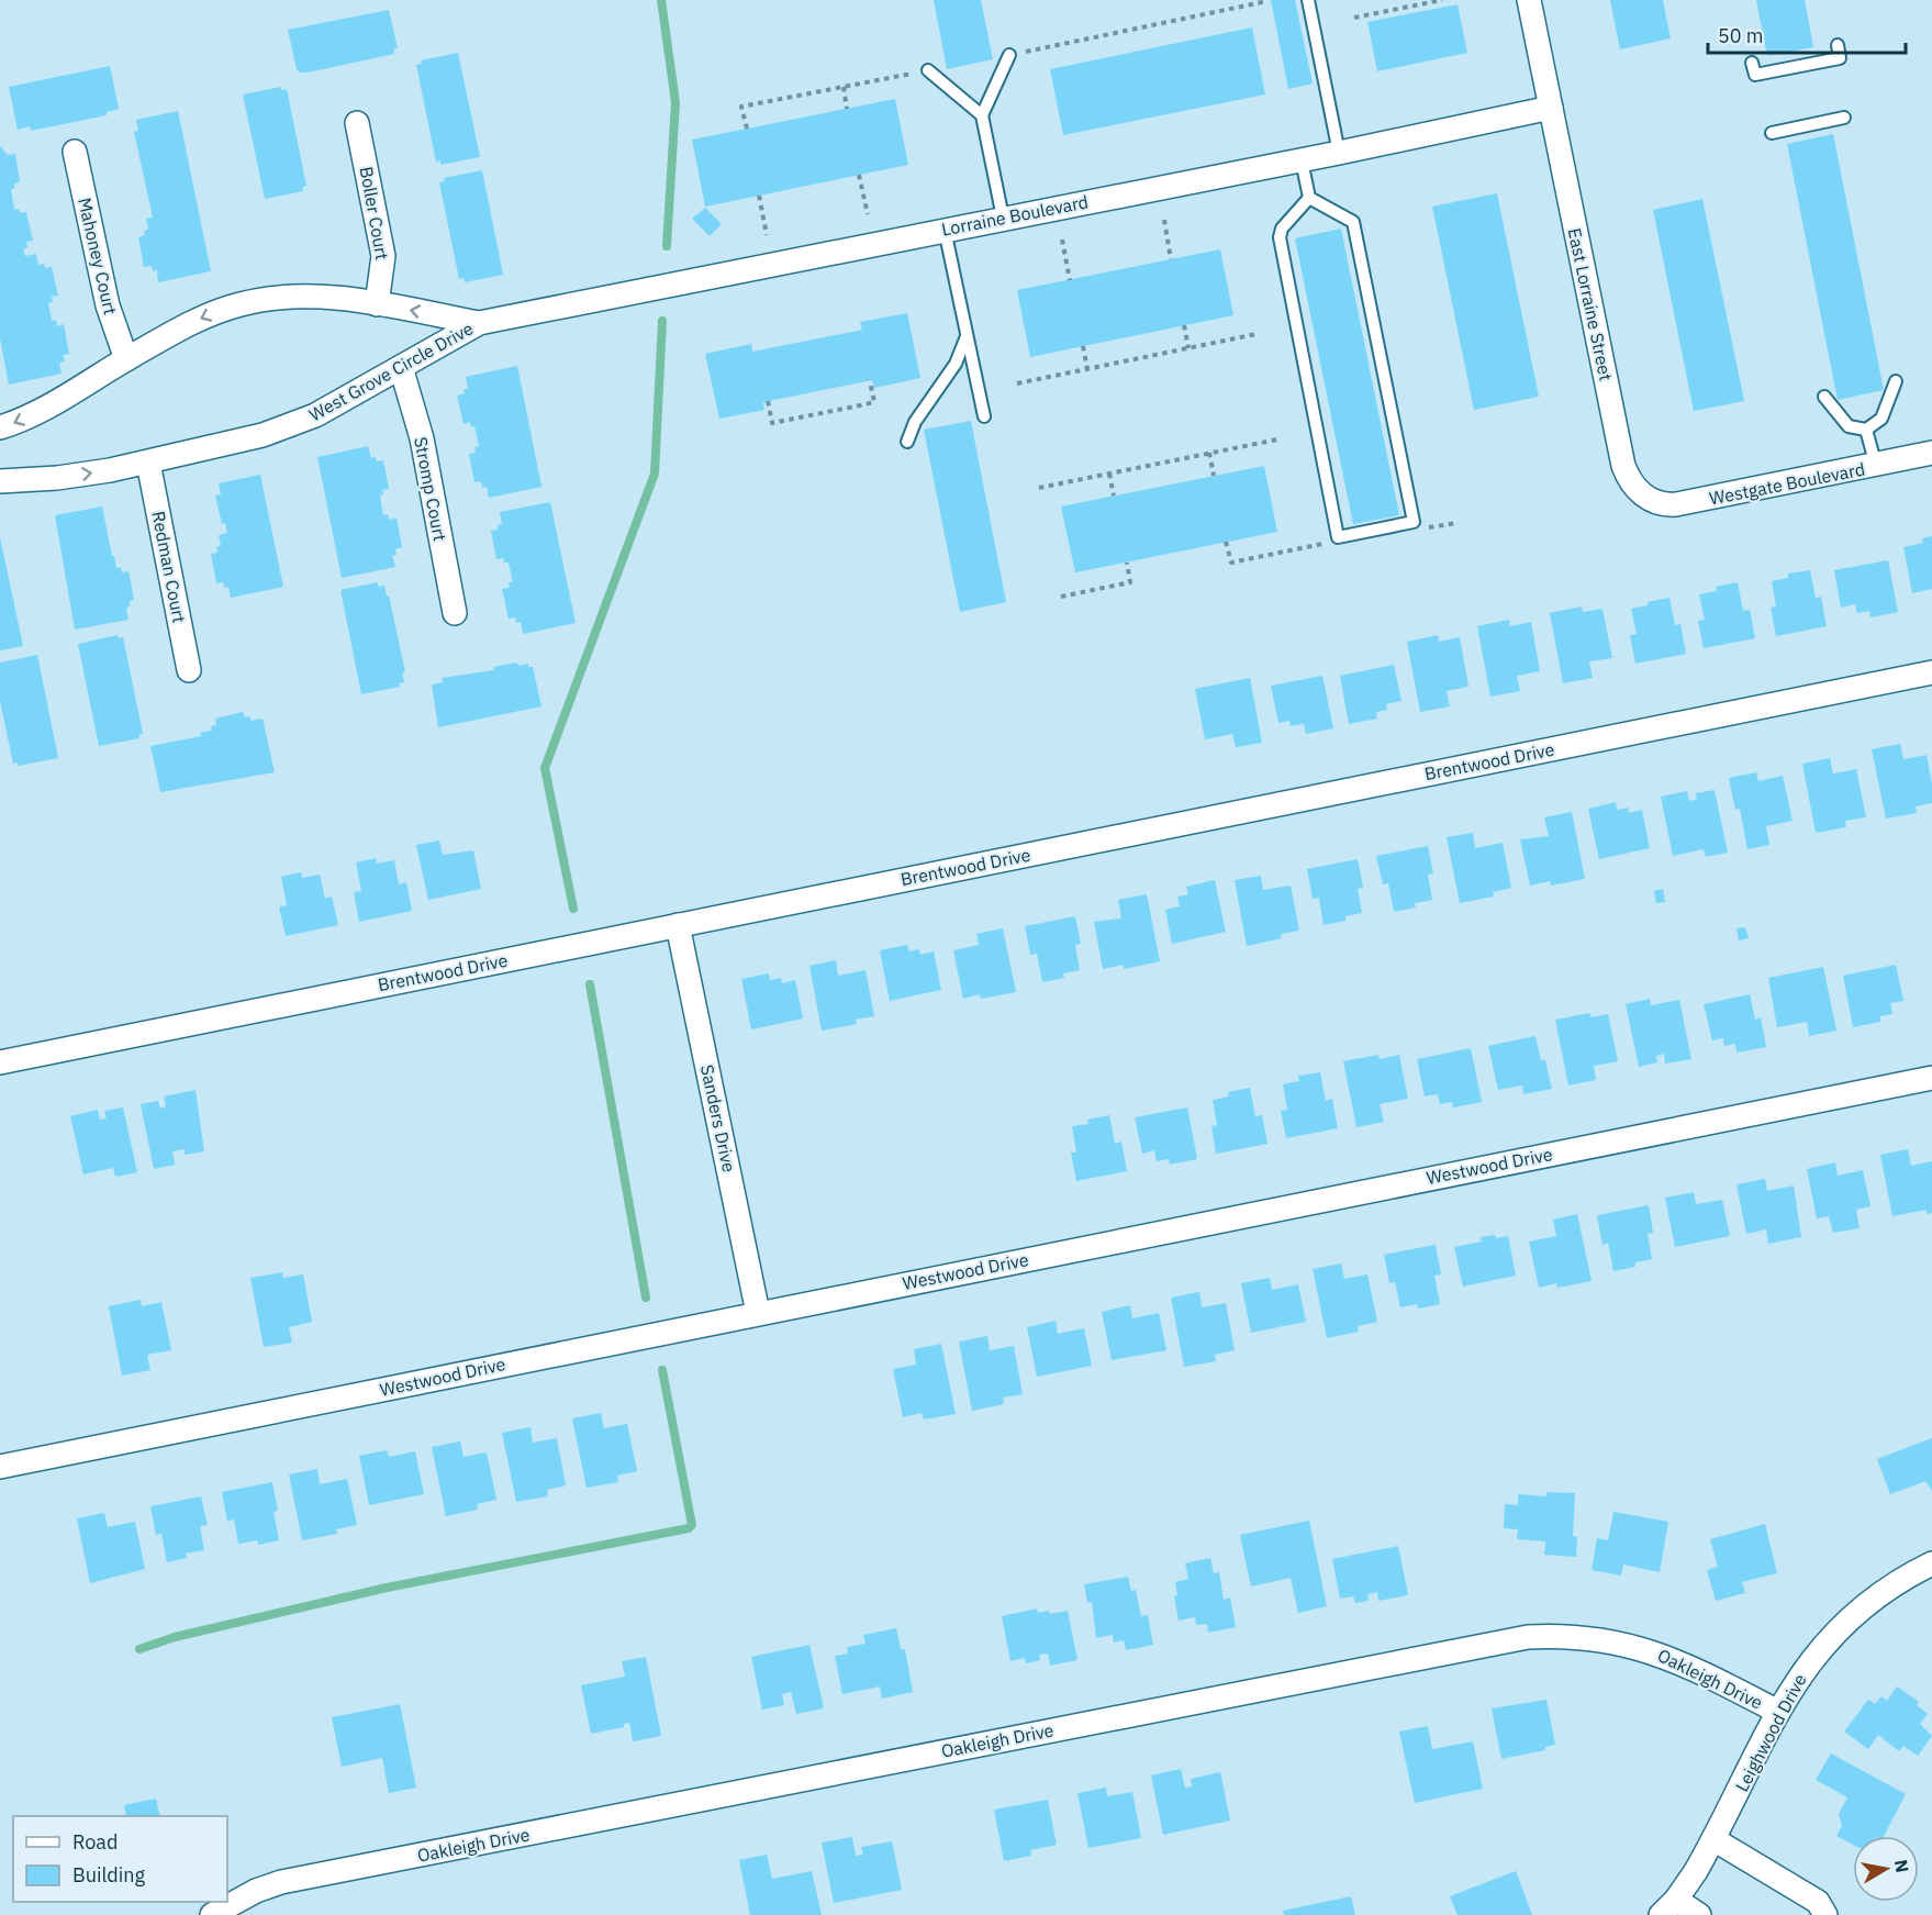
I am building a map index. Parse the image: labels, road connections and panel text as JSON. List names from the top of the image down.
{
  "streets": {
    "street": [
      "Boller Court",
      "Lorraine Boulevard",
      "Mahoney Court",
      "East Lorraine Street",
      "West Grove Circle Drive",
      "Westgate Boulevard",
      "Stromp Court",
      "Redman Court",
      "Brentwood Drive",
      "Sanders Drive",
      "Westwood Drive",
      "Oakleigh Drive",
      "Leighwood Drive"
    ]
  },
  "crossings": [
    ["Boller Court", "West Grove Circle Drive"],
    ["Lorraine Boulevard", "East Lorraine Street"],
    ["Lorraine Boulevard", "West Grove Circle Drive"],
    ["Mahoney Court", "West Grove Circle Drive"],
    ["East Lorraine Street", "Westgate Boulevard"],
    ["West Grove Circle Drive", "Stromp Court"],
    ["West Grove Circle Drive", "Redman Court"],
    ["Brentwood Drive", "Sanders Drive"],
    ["Sanders Drive", "Westwood Drive"],
    ["Oakleigh Drive", "Leighwood Drive"]
  ],
  "legend": ["Road", "Building"],
  "scale_bar": "50 m",
  "north": "right"
}
